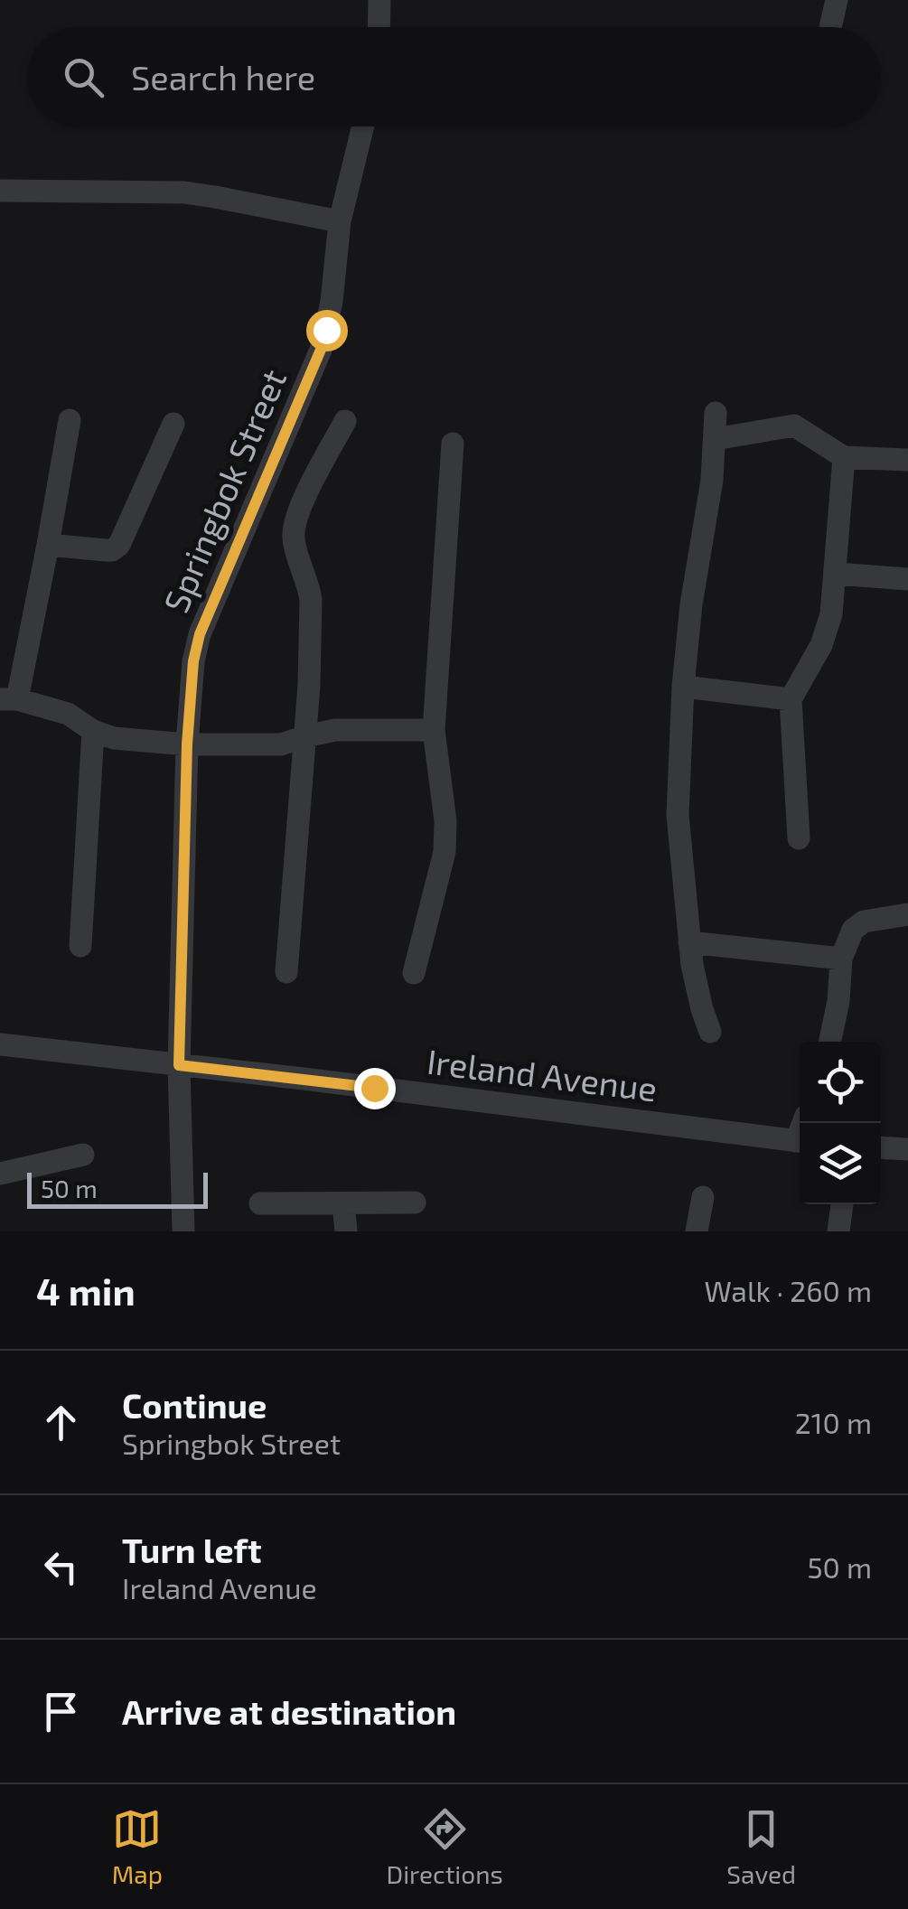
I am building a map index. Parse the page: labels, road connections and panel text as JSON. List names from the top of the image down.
{
  "streets": {
    "street": ["Springbok Street", "Ireland Avenue"]
  },
  "crossings": [
    ["Springbok Street", "Ireland Avenue"]
  ],
  "scale_bar": "50 m",
  "page": {
    "search": "Search here",
    "scale": "50 m",
    "heading": ["4 min", "Walk · 260 m"],
    "list": [
      ["Continue", "Springbok Street", "210 m"],
      ["Turn left", "Ireland Avenue", "50 m"],
      "Arrive at destination"
    ],
    "nav": ["Map", "Directions", "Saved"]
  }
}
